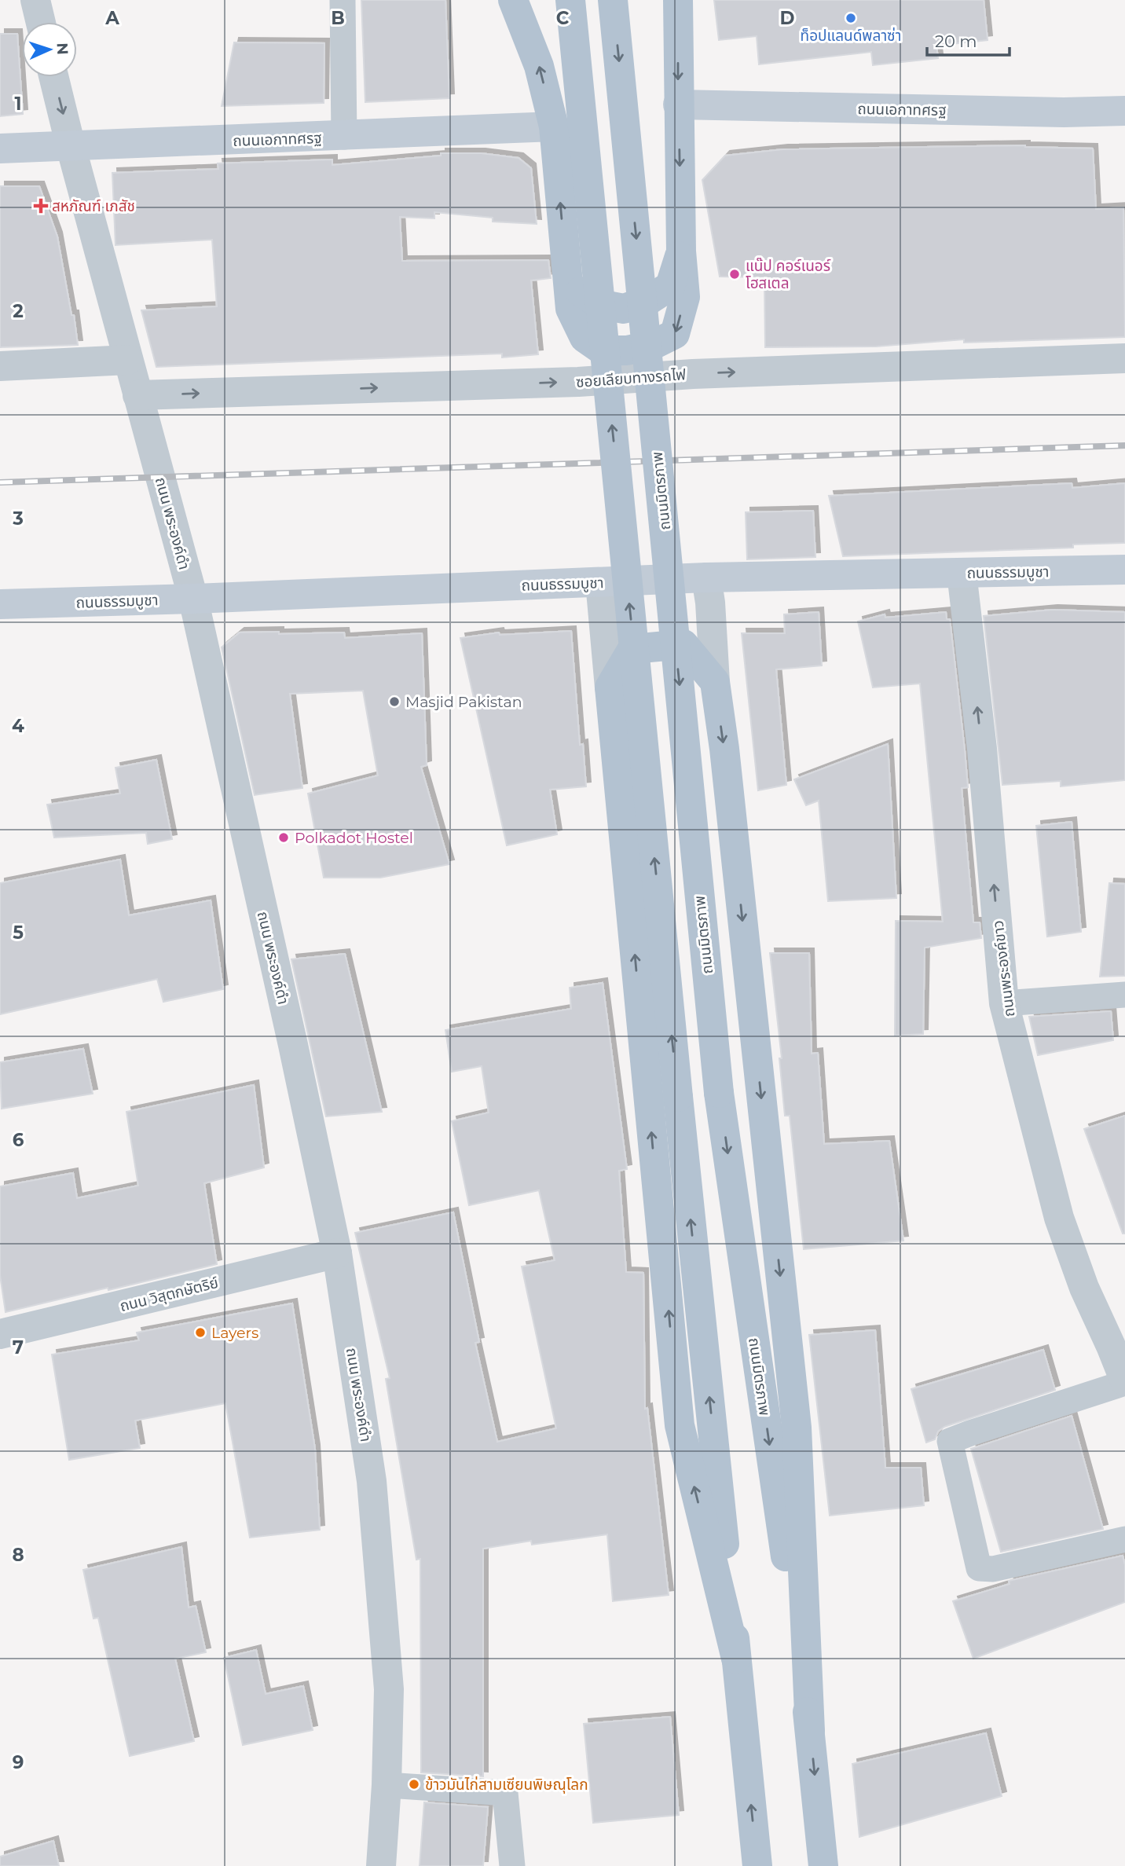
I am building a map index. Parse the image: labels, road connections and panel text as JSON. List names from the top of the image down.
{
  "streets": {
    "main road": ["ถนนเอกาทศรฐ", "ถนนมิตรภาพ", "ถนนธรรมบูชา"],
    "street": [
      "ซอยเลียบทางรถไฟ",
      "ถนน พระองค์ดำ",
      "ถนนพระองค์ขาว",
      "ถนน วิสุตกษัตริย์"
    ]
  },
  "crossings": [
    ["ถนนเอกาทศรฐ", "ถนน พระองค์ดำ"],
    ["ซอยเลียบทางรถไฟ", "ถนน พระองค์ดำ"],
    ["ถนน พระองค์ดำ", "ถนนธรรมบูชา"],
    ["ถนน พระองค์ดำ", "ถนน วิสุตกษัตริย์"],
    ["ถนนธรรมบูชา", "ถนนพระองค์ขาว"]
  ],
  "one_way": ["ซอยเลียบทางรถไฟ", "ถนนพระองค์ขาว"],
  "places": {
    "other": [
      "ท็อปแลนด์พลาซ่า",
      "แน๊ป คอร์เนอร์ โฮสเตล",
      "Masjid Pakistan",
      "Polkadot Hostel",
      "Layers",
      "ข้าวมันไก่สามเซียนพิษณุโลก"
    ],
    "health": ["สหภัณฑ์ เภสัช"]
  },
  "scale_bar": "20 m",
  "north": "right",
  "grid": {
    "columns": [
      "A",
      "B",
      "C",
      "D"
    ],
    "rows": [
      "1",
      "2",
      "3",
      "4",
      "5",
      "6",
      "7",
      "8",
      "9"
    ]
  }
}
